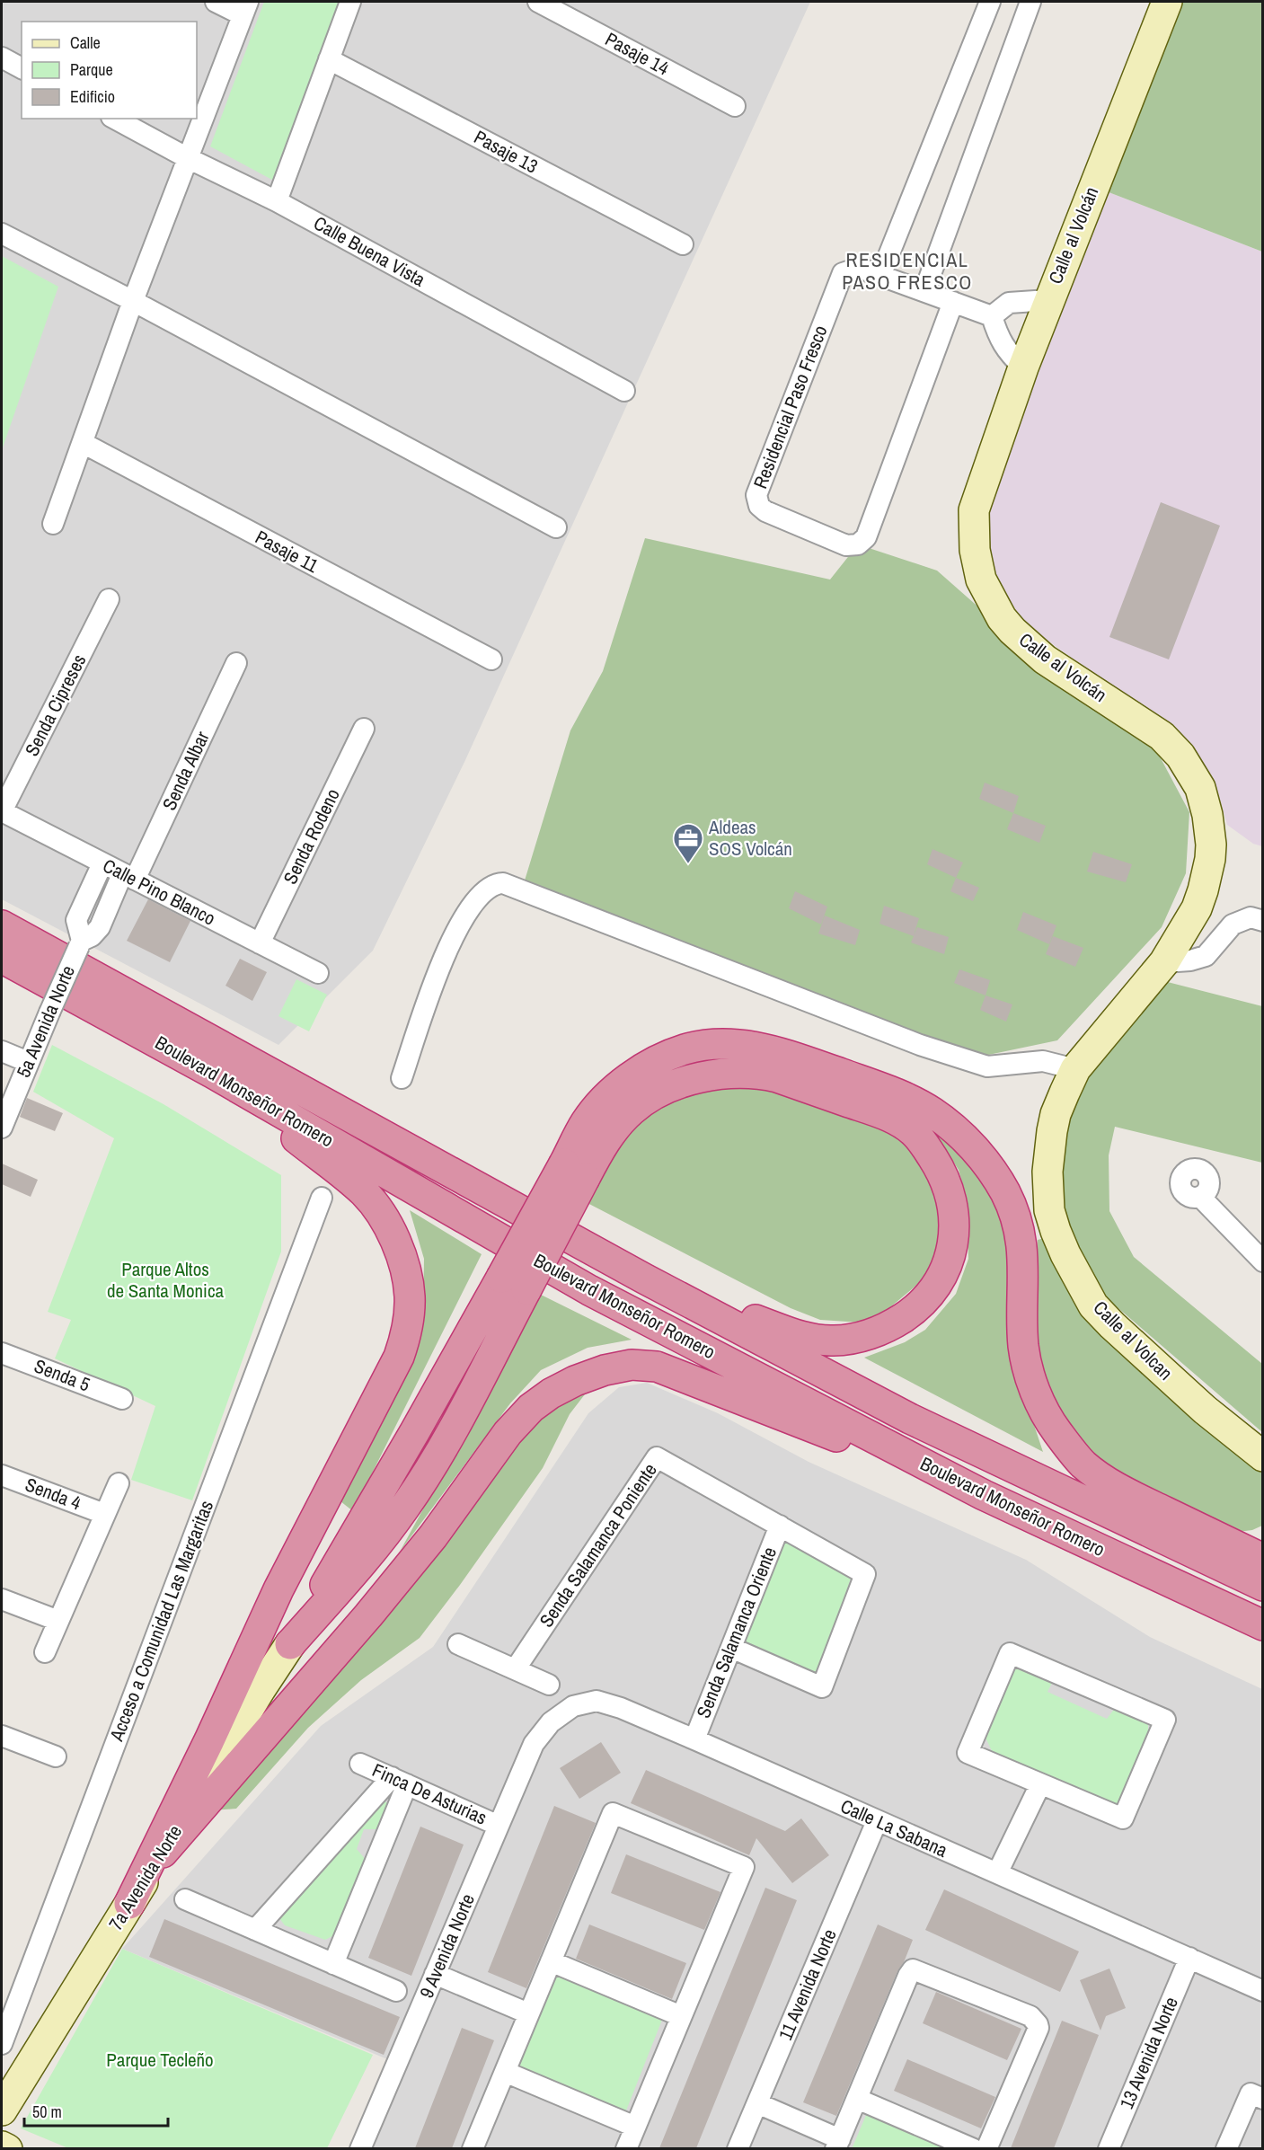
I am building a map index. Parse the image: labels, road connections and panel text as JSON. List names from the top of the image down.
{
  "streets": {
    "highway": ["Boulevard Monseñor Romero"],
    "street": [
      "Pasaje 14",
      "Pasaje 13",
      "Calle al Volcán",
      "Calle Buena Vista",
      "Residencial Paso Fresco",
      "Pasaje 11",
      "Senda Cipreses",
      "Senda Albar",
      "Senda Rodeno",
      "Calle Pino Blanco",
      "5a Avenida Norte",
      "Calle al Volcan",
      "Senda 5",
      "Senda 4",
      "Senda Salamanca Poniente",
      "Acceso a Comunidad Las Margaritas",
      "Senda Salamanca Oriente",
      "Finca De Asturias",
      "Calle La Sabana",
      "7a Avenida Norte",
      "9 Avenida Norte",
      "11 Avenida Norte",
      "13 Avenida Norte"
    ]
  },
  "crossings": [
    ["Calle al Volcán", "Calle al Volcan"],
    ["Senda Cipreses", "Calle Pino Blanco"],
    ["Senda Albar", "Calle Pino Blanco"],
    ["Senda Albar", "5a Avenida Norte"],
    ["Senda Rodeno", "Calle Pino Blanco"],
    ["Calle Pino Blanco", "5a Avenida Norte"],
    ["Senda Salamanca Poniente", "Senda Salamanca Oriente"],
    ["Senda Salamanca Oriente", "Calle La Sabana"],
    ["Finca De Asturias", "9 Avenida Norte"],
    ["Calle La Sabana", "9 Avenida Norte"],
    ["Calle La Sabana", "11 Avenida Norte"],
    ["Calle La Sabana", "13 Avenida Norte"]
  ],
  "districts": ["RESIDENCIAL PASO FRESCO"],
  "parks": ["Parque Altos de Santa Monica", "Parque Tecleño"],
  "places": {
    "office": ["Aldeas SOS Volcán"]
  },
  "legend": ["Calle", "Parque", "Edificio"],
  "scale_bar": "50 m"
}
